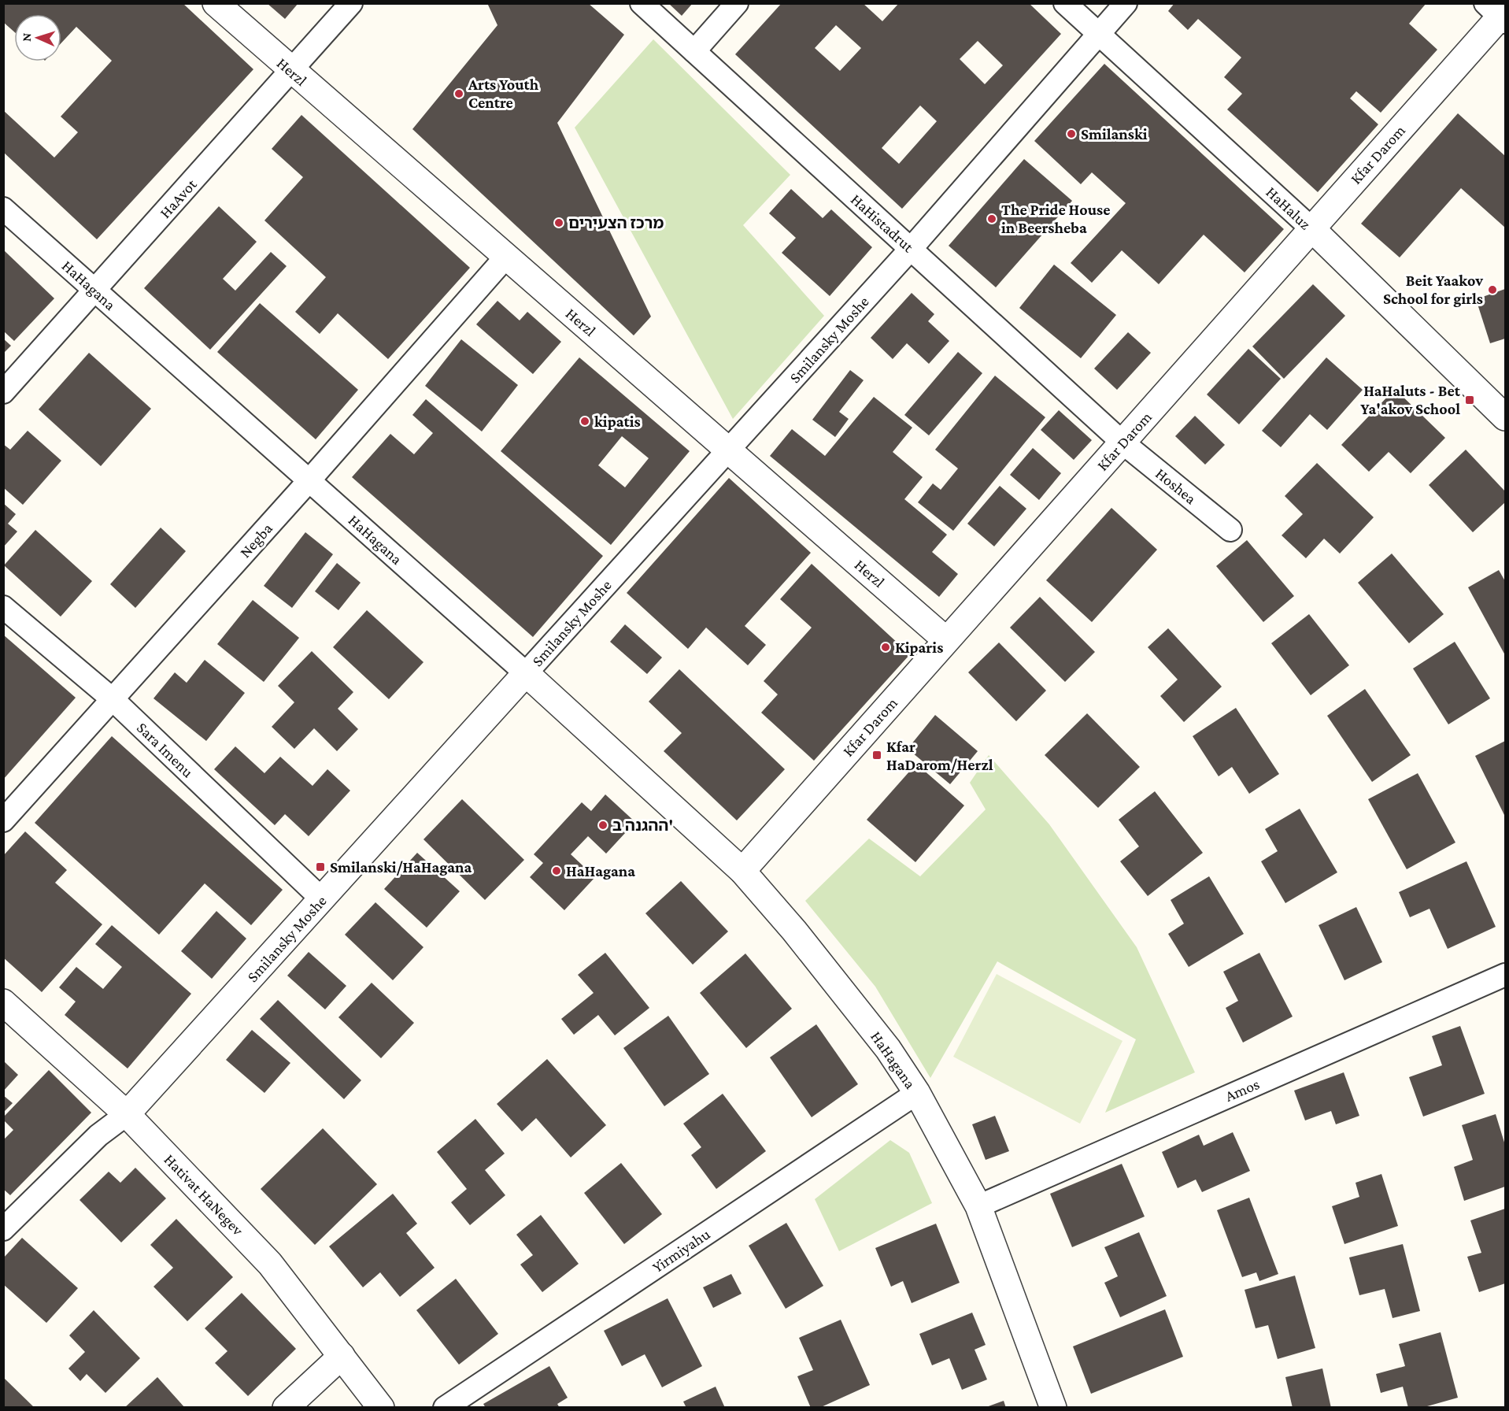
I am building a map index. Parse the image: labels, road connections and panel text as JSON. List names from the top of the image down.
{
  "streets": {
    "street": [
      "Herzl",
      "Kfar Darom",
      "HaAvot",
      "HaHaluz",
      "HaHistadrut",
      "HaHagana",
      "Smilansky Moshe",
      "Hoshea",
      "Negba",
      "Sara Imenu",
      "Amos",
      "Hativat HaNegev",
      "Yirmiyahu"
    ]
  },
  "crossings": [
    ["Herzl", "Kfar Darom"],
    ["Herzl", "HaAvot"],
    ["Herzl", "Smilansky Moshe"],
    ["Herzl", "Negba"],
    ["Kfar Darom", "HaHaluz"],
    ["Kfar Darom", "HaHistadrut"],
    ["Kfar Darom", "HaHagana"],
    ["Kfar Darom", "Hoshea"],
    ["HaAvot", "HaHagana"],
    ["HaHaluz", "Smilansky Moshe"],
    ["HaHistadrut", "Smilansky Moshe"],
    ["HaHistadrut", "Hoshea"],
    ["HaHagana", "Smilansky Moshe"],
    ["HaHagana", "Negba"],
    ["HaHagana", "Amos"],
    ["HaHagana", "Yirmiyahu"],
    ["Smilansky Moshe", "Sara Imenu"],
    ["Smilansky Moshe", "Hativat HaNegev"],
    ["Negba", "Sara Imenu"]
  ],
  "places": {
    "other": [
      "Arts Youth Centre",
      "Smilanski",
      "The Pride House in Beersheba",
      "מרכז הצעירים",
      "Beit Yaakov School for girls",
      "kipatis",
      "Kiparis",
      "ההגנה ב'",
      "HaHagana"
    ],
    "transit": ["HaHaluts - Bet Ya'akov School", "Kfar HaDarom/Herzl", "Smilanski/HaHagana"]
  },
  "north": "left"
}
